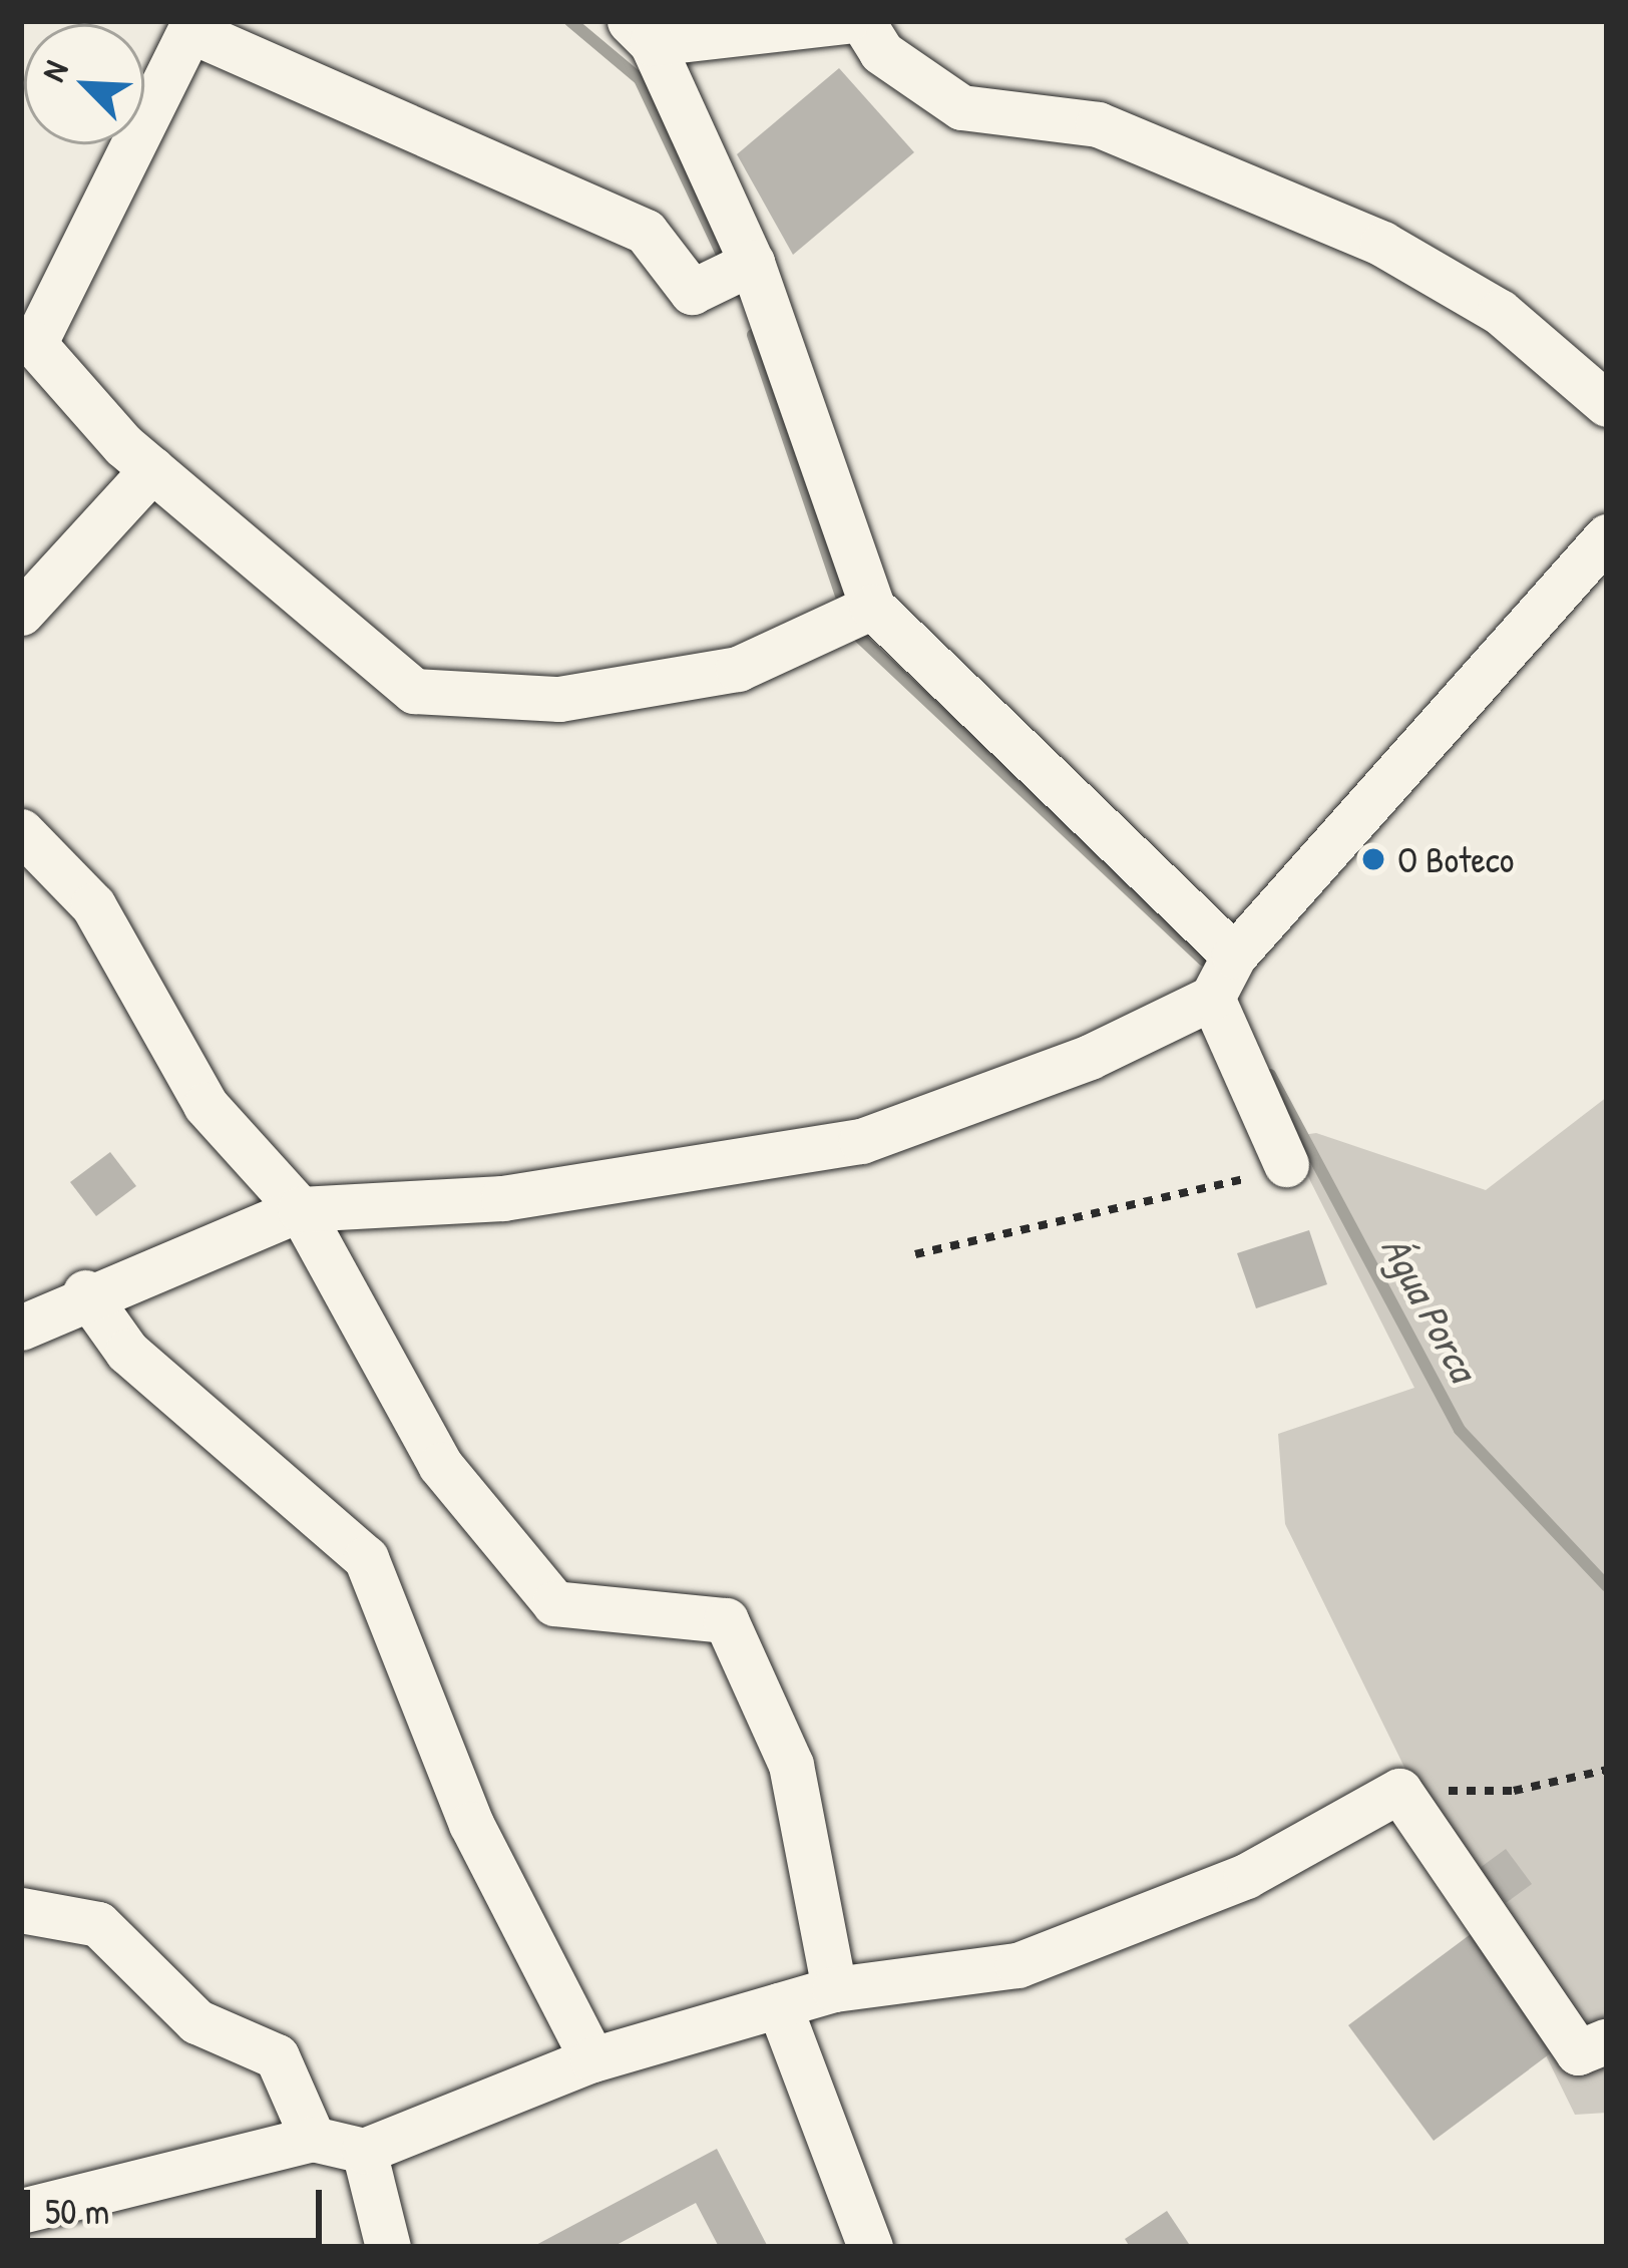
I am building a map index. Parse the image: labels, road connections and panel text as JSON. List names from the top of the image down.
{
  "water": ["Água Porca"],
  "places": ["O Boteco"],
  "scale_bar": "50 m",
  "north": "top left"
}
